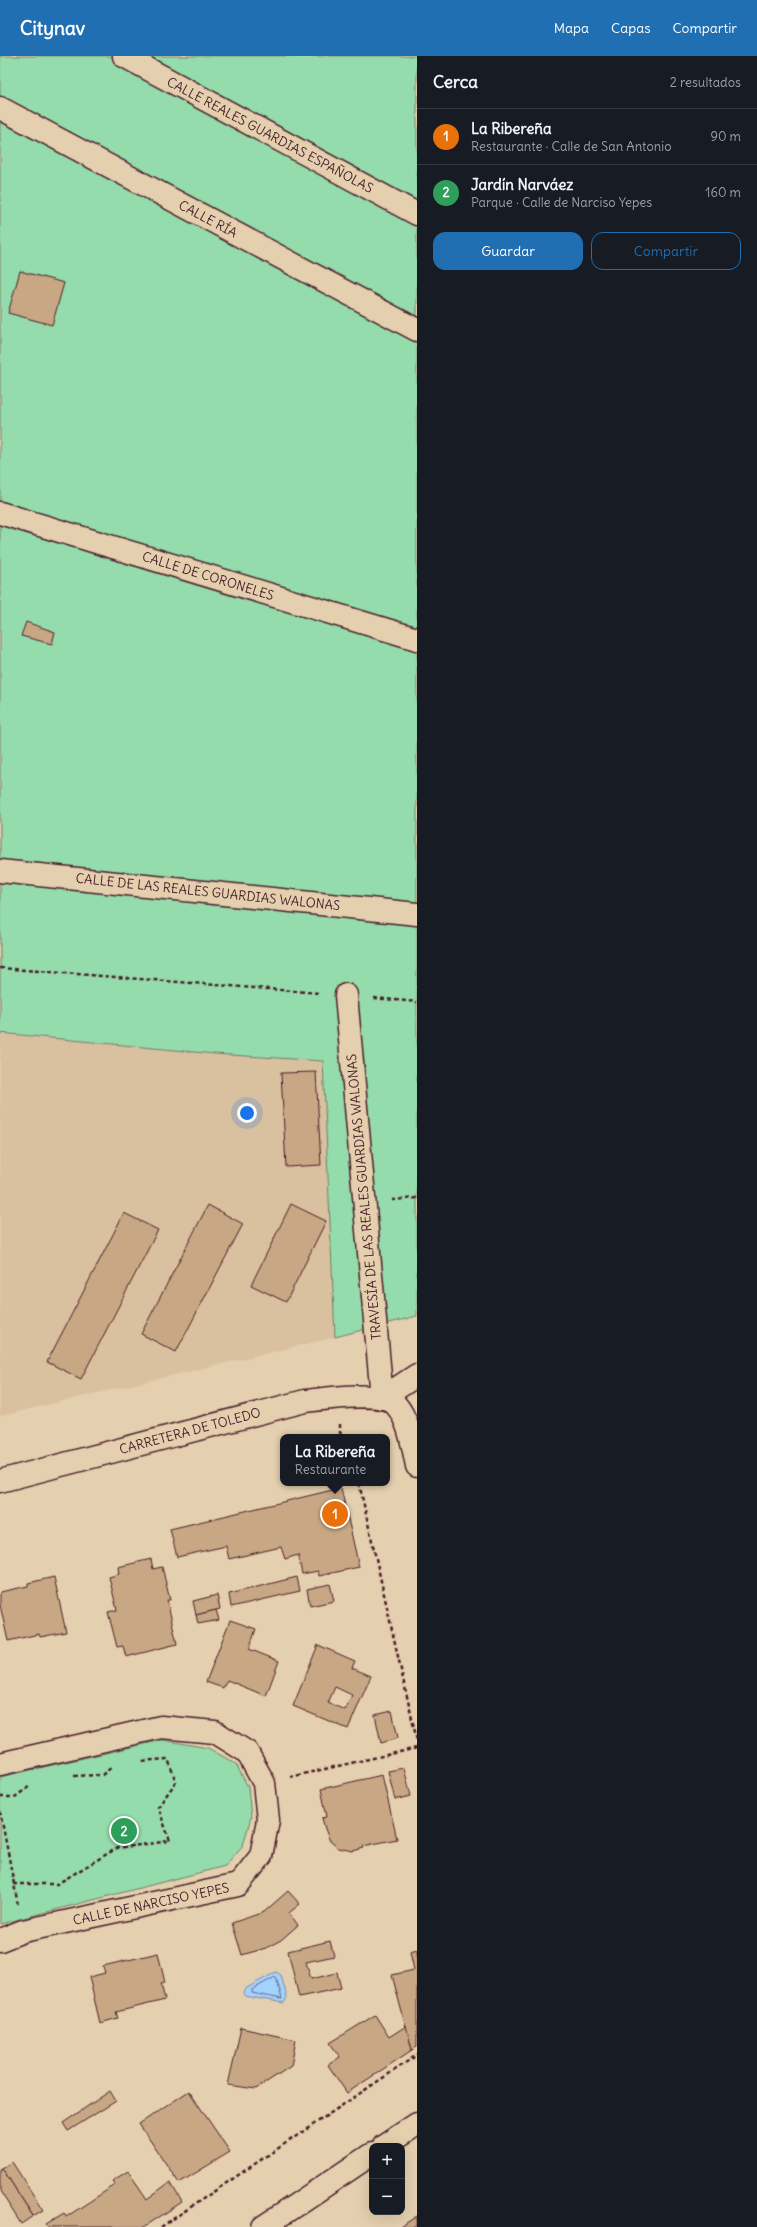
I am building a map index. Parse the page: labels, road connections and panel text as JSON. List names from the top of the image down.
{
  "streets": {
    "street": [
      "CALLE REALES GUARDIAS ESPAÑOLAS",
      "CALLE RÍA",
      "CALLE DE CORONELES",
      "CALLE DE LAS REALES GUARDIAS WALONAS",
      "TRAVESÍA DE LAS REALES GUARDIAS WALONAS",
      "CARRETERA DE TOLEDO",
      "CALLE DE NARCISO YEPES"
    ]
  },
  "crossings": [
    ["TRAVESÍA DE LAS REALES GUARDIAS WALONAS", "CARRETERA DE TOLEDO"]
  ],
  "page": {
    "header": "Citynav",
    "nav": ["Mapa", "Capas", "Compartir"],
    "heading": ["Cerca", "2 resultados"],
    "list": [
      {
        "mark": "1",
        "name": "La Ribereña",
        "note": "Restaurante · Calle de San Antonio",
        "value": "90 m"
      },
      {
        "mark": "2",
        "name": "Jardín Narváez",
        "note": "Parque · Calle de Narciso Yepes",
        "value": "160 m"
      }
    ],
    "buttons": ["Guardar", "Compartir"],
    "popup": ["La Ribereña", "Restaurante"],
    "pins": ["1", "2"],
    "map_buttons": ["+", "−"]
  }
}
